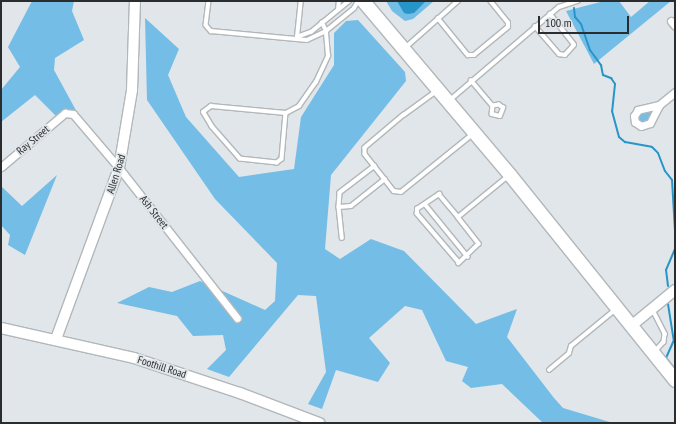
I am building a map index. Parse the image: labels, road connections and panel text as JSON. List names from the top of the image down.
{
  "streets": {
    "street": [
      "Ray Street",
      "Allen Road",
      "Ash Street",
      "Foothill Road"
    ]
  },
  "crossings": [
    ["Ray Street", "Ash Street"],
    ["Allen Road", "Ash Street"],
    ["Allen Road", "Foothill Road"]
  ],
  "scale_bar": "100 m"
}
